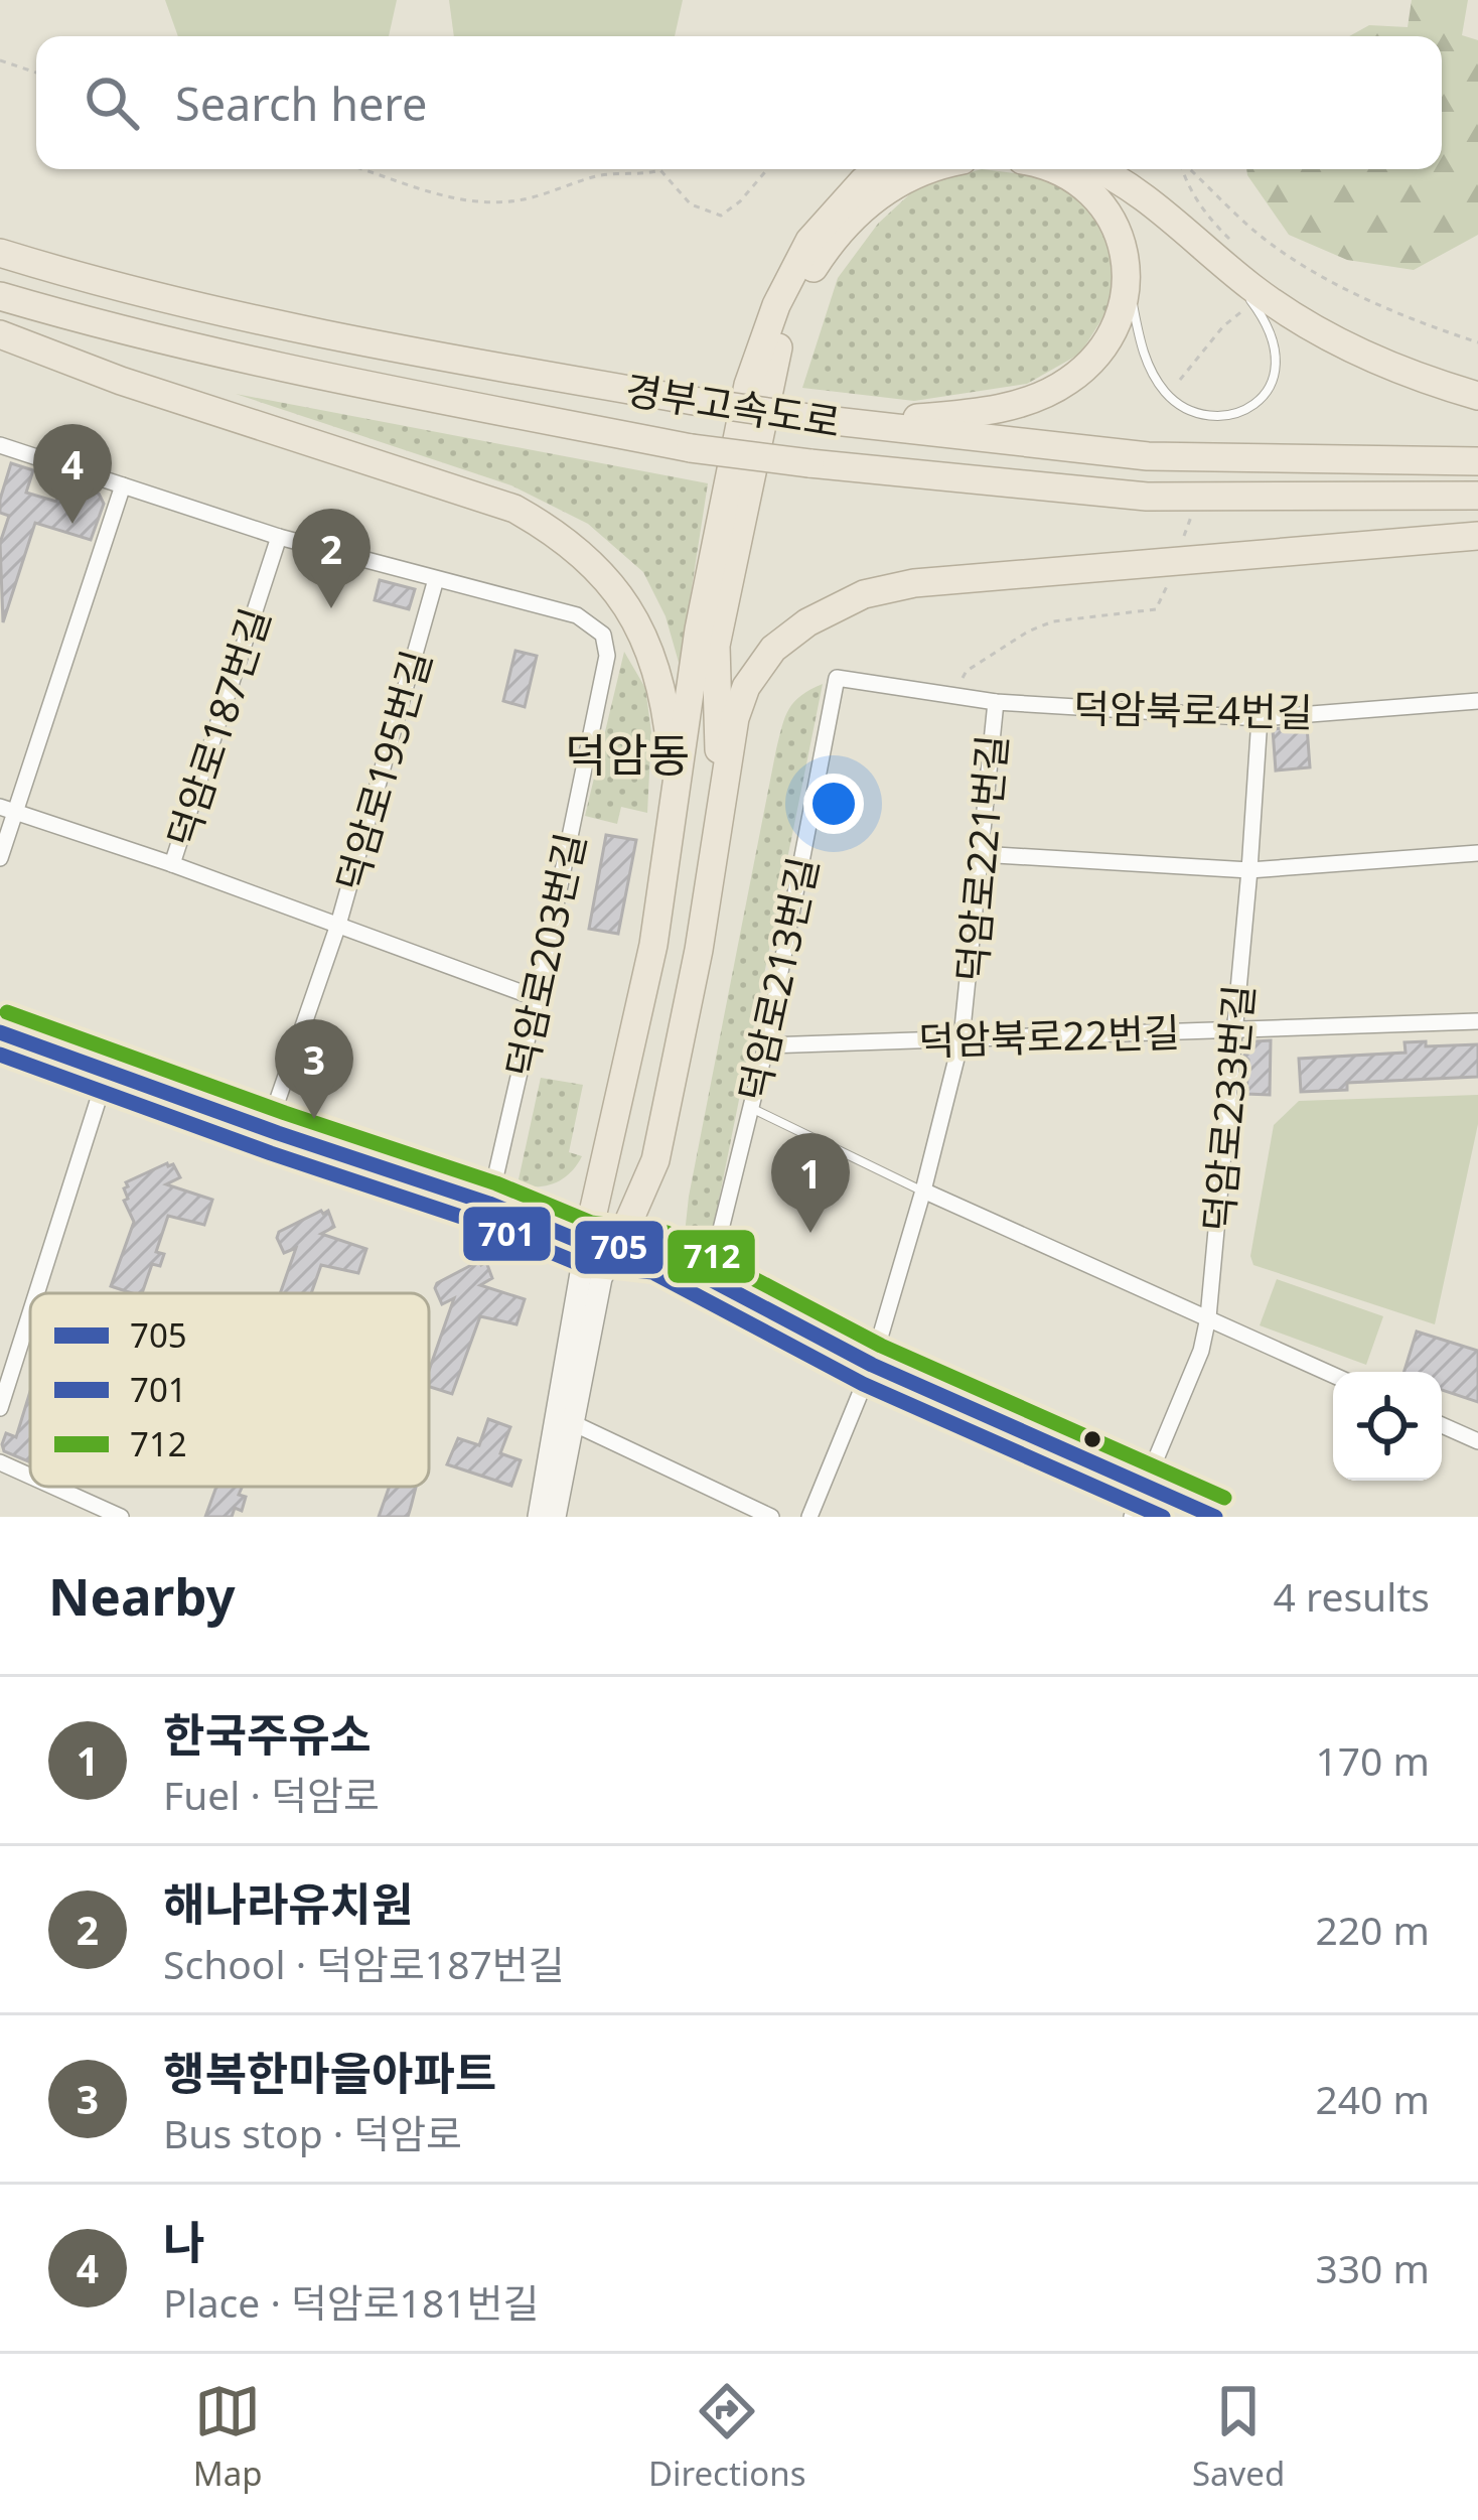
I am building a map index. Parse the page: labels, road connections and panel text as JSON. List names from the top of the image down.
{
  "streets": {
    "highway": ["경부고속도로"],
    "street": [
      "덕암북로4번길",
      "덕암로187번길",
      "덕암로195번길",
      "덕암로221번길",
      "덕암로203번길",
      "덕암로213번길",
      "덕암북로22번길",
      "덕암로233번길"
    ]
  },
  "crossings": [
    ["덕암북로4번길", "덕암로221번길"],
    ["덕암북로4번길", "덕암로213번길"],
    ["덕암북로4번길", "덕암로233번길"],
    ["덕암로195번길", "덕암로203번길"],
    ["덕암로221번길", "덕암북로22번길"],
    ["덕암로213번길", "덕암북로22번길"],
    ["덕암북로22번길", "덕암로233번길"]
  ],
  "districts": ["덕암동"],
  "lines": ["transit line 712", "transit line 705", "transit line 701"],
  "legend": ["705", "701", "712"],
  "page": {
    "search": "Search here",
    "pins": [
      "4",
      "2",
      "3",
      "1"
    ],
    "heading": ["Nearby", "4 results"],
    "list": [
      {
        "mark": "1",
        "name": "한국주유소",
        "note": "Fuel · 덕암로",
        "value": "170 m"
      },
      {
        "mark": "2",
        "name": "해나라유치원",
        "note": "School · 덕암로187번길",
        "value": "220 m"
      },
      {
        "mark": "3",
        "name": "행복한마을아파트",
        "note": "Bus stop · 덕암로",
        "value": "240 m"
      },
      {
        "mark": "4",
        "name": "나",
        "note": "Place · 덕암로181번길",
        "value": "330 m"
      }
    ],
    "nav": ["Map", "Directions", "Saved"]
  }
}
